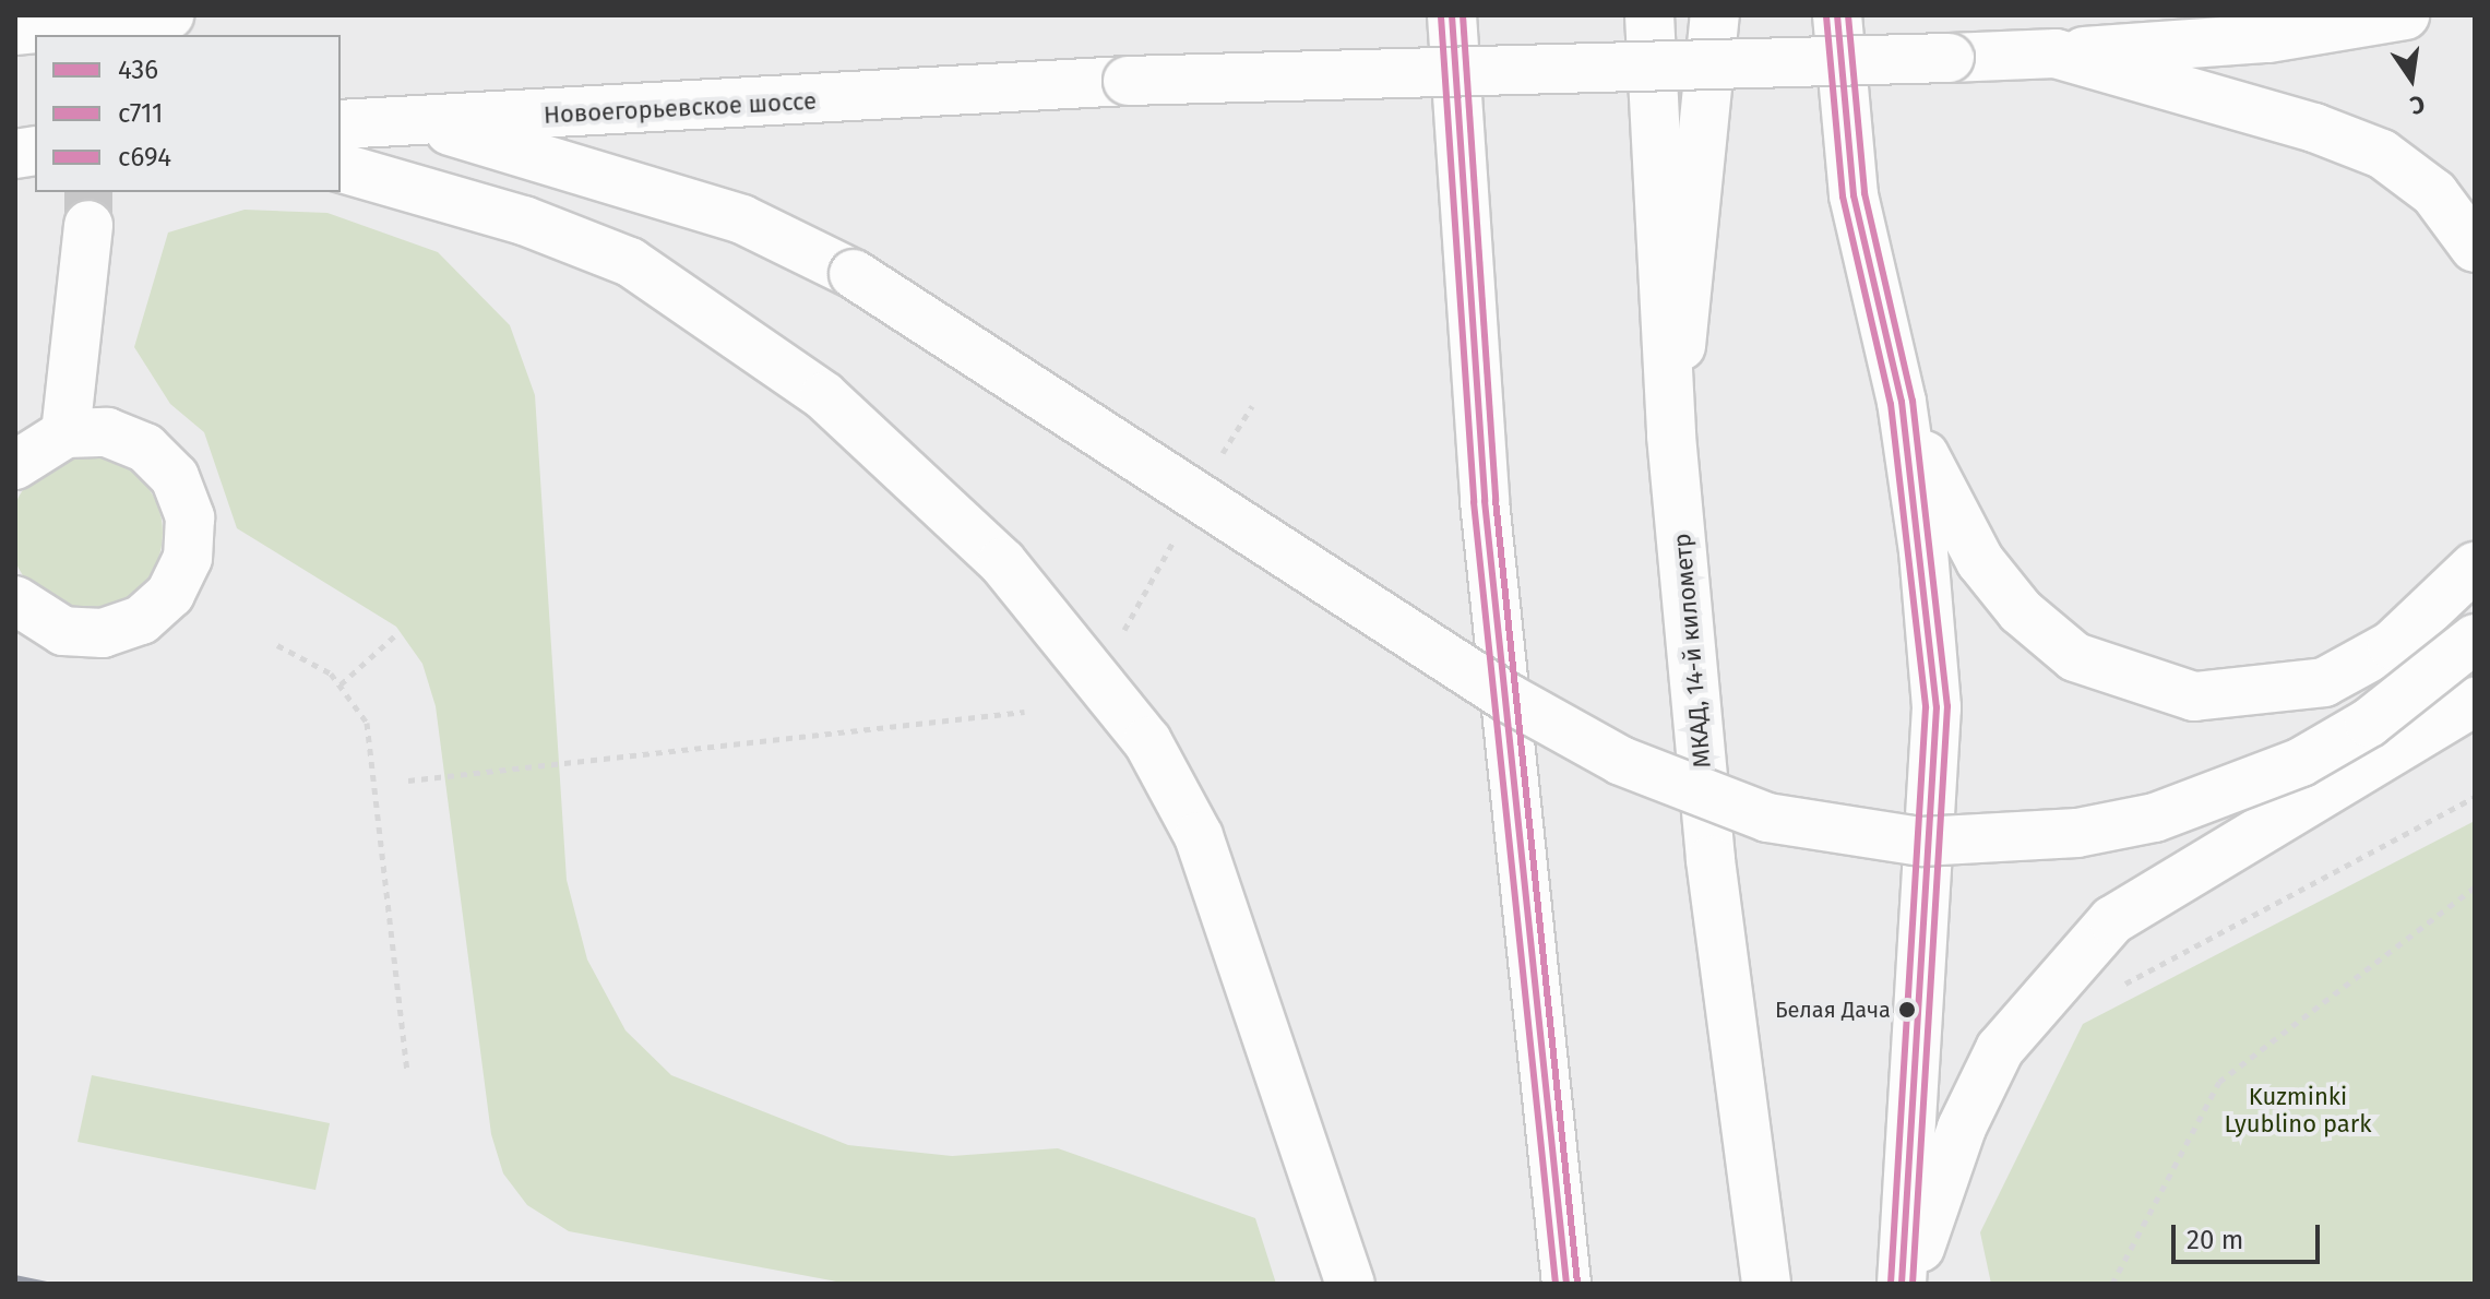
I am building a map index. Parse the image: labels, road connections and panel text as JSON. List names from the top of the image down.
{
  "streets": {
    "main road": ["Новоегорьевское шоссе", "МКАД, 14-й километр"]
  },
  "parks": ["Kuzminki Lyublino park"],
  "places": ["Белая Дача"],
  "lines": ["transit line 436", "transit line с694", "transit line с711"],
  "legend": ["436", "с711", "с694"],
  "scale_bar": "20 m",
  "north": "bottom"
}
